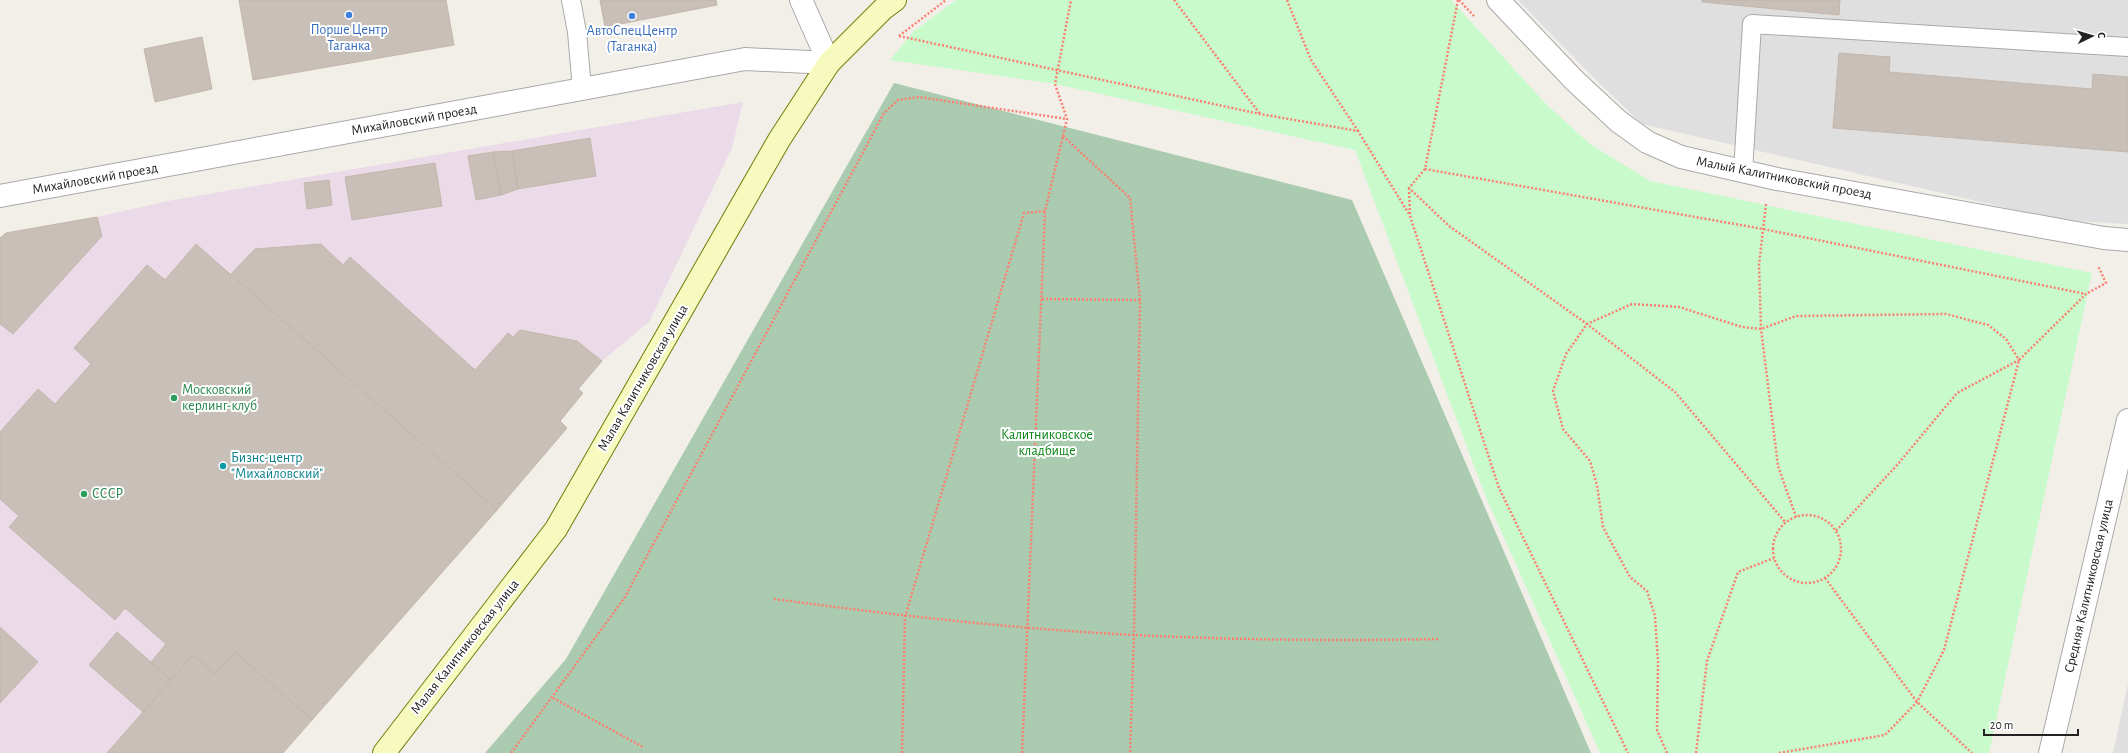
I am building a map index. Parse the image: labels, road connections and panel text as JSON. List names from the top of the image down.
{
  "streets": {
    "street": [
      "Михайловский проезд",
      "Малый Калитниковский проезд",
      "Малая Калитниковская улица",
      "Средняя Калитниковская улица"
    ]
  },
  "crossings": [
    ["Михайловский проезд", "Малая Калитниковская улица"]
  ],
  "parks": ["Калитниковское кладбище"],
  "places": [
    "Порше Центр Таганка",
    "АвтоСпецЦентр (Таганка)",
    "Московский керлинг-клуб",
    "Бизнс-центр \"Михайловский\"",
    "СССР"
  ],
  "scale_bar": "20 m",
  "north": "right"
}
